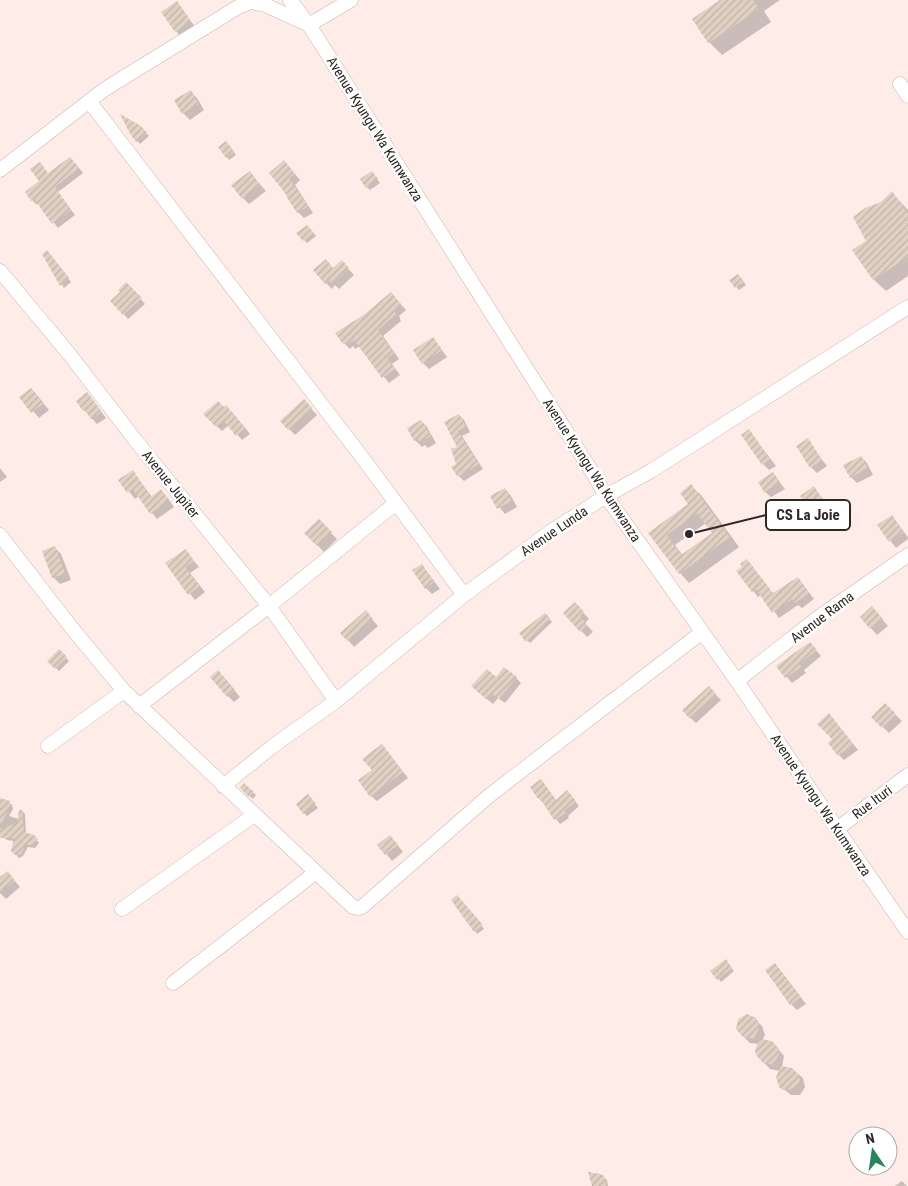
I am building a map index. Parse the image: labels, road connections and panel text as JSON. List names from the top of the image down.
{
  "streets": {
    "street": [
      "Avenue Kyungu Wa Kumwanza",
      "Avenue Jupiter",
      "Avenue Lunda",
      "Avenue Rama",
      "Rue Ituri"
    ]
  },
  "crossings": [
    ["Avenue Kyungu Wa Kumwanza", "Avenue Lunda"],
    ["Avenue Kyungu Wa Kumwanza", "Avenue Rama"],
    ["Avenue Kyungu Wa Kumwanza", "Rue Ituri"],
    ["Avenue Jupiter", "Avenue Lunda"]
  ],
  "places": ["CS La Joie"],
  "north": "top"
}
